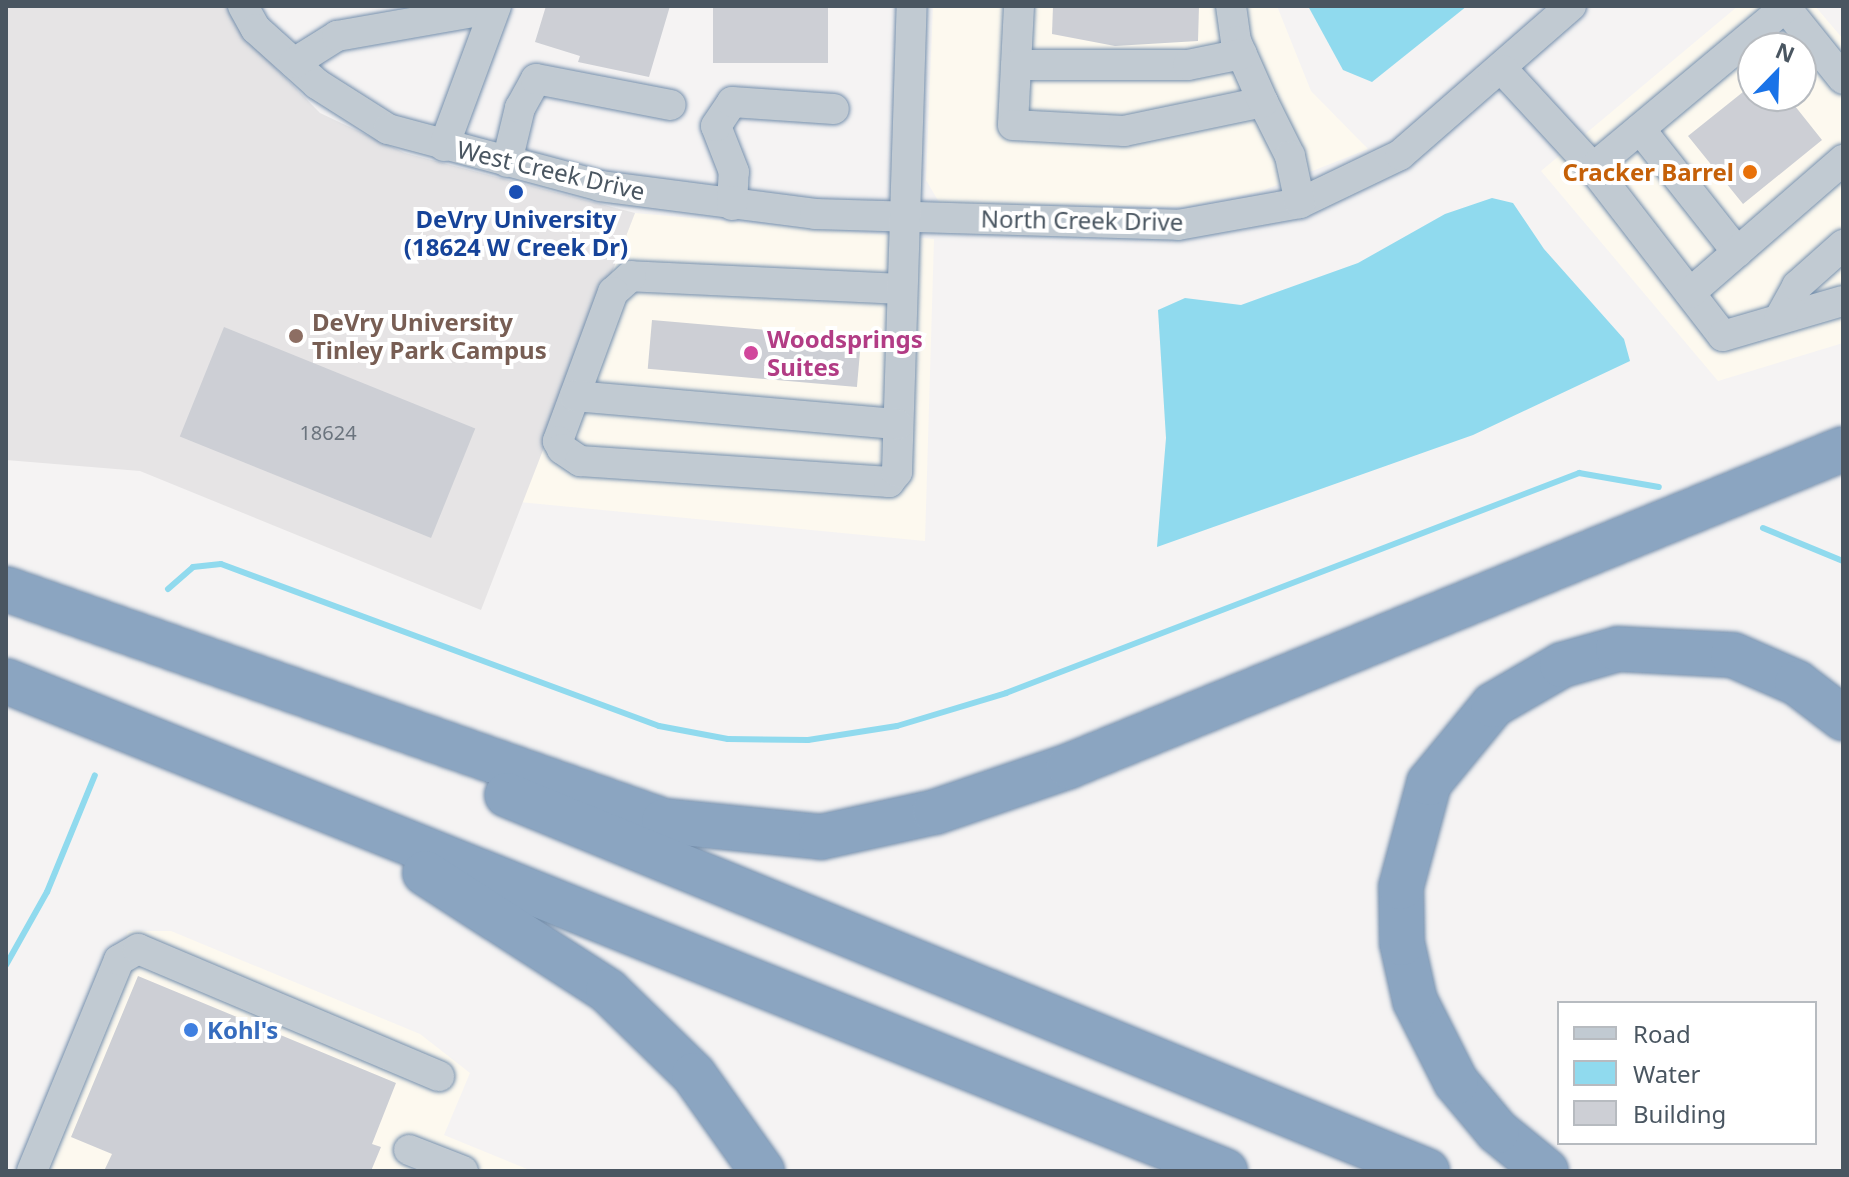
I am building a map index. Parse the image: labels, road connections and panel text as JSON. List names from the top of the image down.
{
  "streets": {
    "street": ["West Creek Drive", "North Creek Drive"]
  },
  "crossings": [
    ["West Creek Drive", "North Creek Drive"]
  ],
  "places": [
    "Cracker Barrel",
    "DeVry University (18624 W Creek Dr)",
    "DeVry University Tinley Park Campus",
    "Woodsprings Suites",
    "Kohl's"
  ],
  "house_numbers": ["18624"],
  "legend": ["Road", "Water", "Building"],
  "north": "top right"
}
